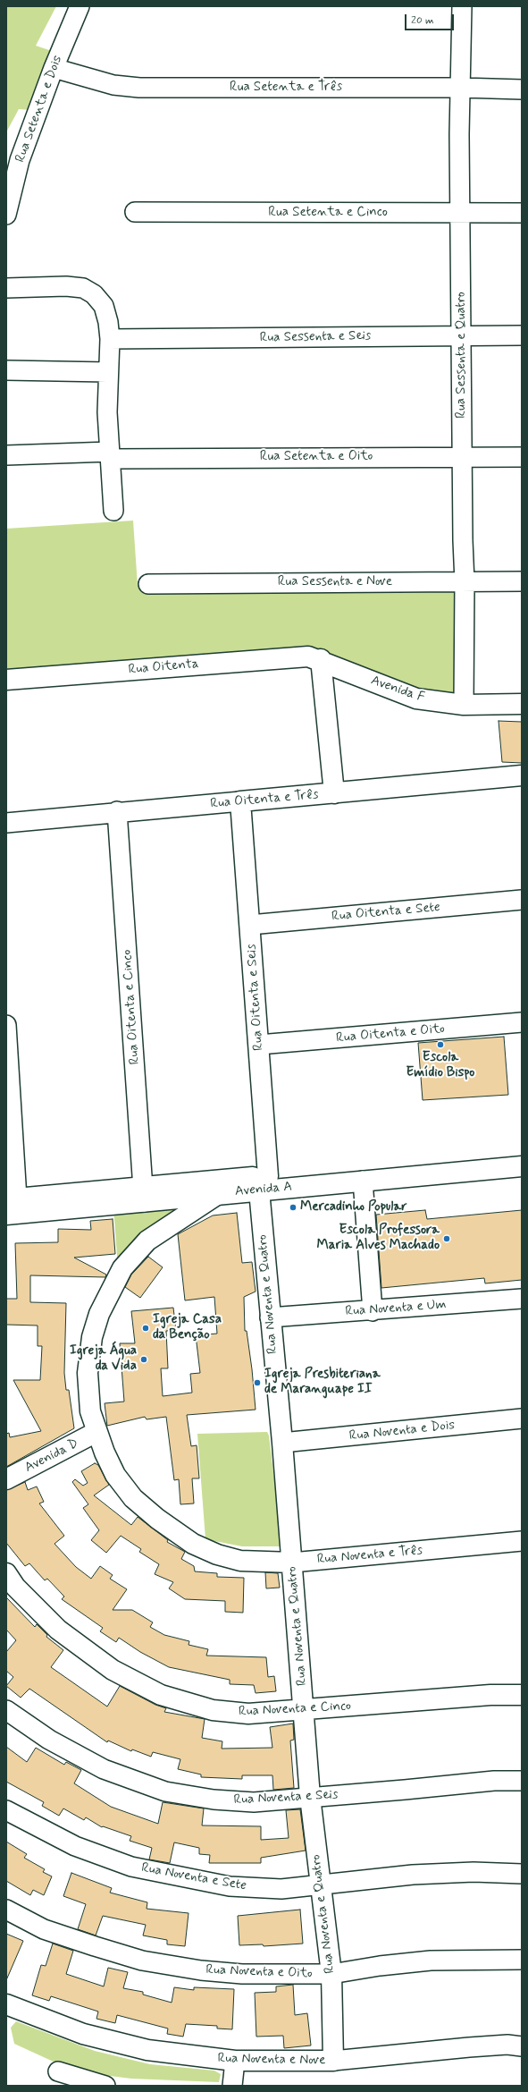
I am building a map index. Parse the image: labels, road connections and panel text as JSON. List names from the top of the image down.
{
  "streets": {
    "street": [
      "Rua Setenta e Três",
      "Rua Setenta e Dois",
      "Rua Setenta e Cinco",
      "Rua Sessenta e Seis",
      "Rua Sessenta e Quatro",
      "Rua Setenta e Oito",
      "Rua Sessenta e Nove",
      "Rua Oitenta",
      "Avenida F",
      "Rua Oitenta e Três",
      "Rua Oitenta e Sete",
      "Rua Oitenta e Seis",
      "Rua Oitenta e Cinco",
      "Rua Oitenta e Oito",
      "Avenida A",
      "Rua Noventa e Quatro",
      "Rua Noventa e Um",
      "Rua Noventa e Dois",
      "Avenida D",
      "Rua Noventa e Três",
      "Rua Noventa e Cinco",
      "Rua Noventa e Seis",
      "Rua Noventa e Sete",
      "Rua Noventa e Oito",
      "Rua Noventa e Nove"
    ]
  },
  "crossings": [
    ["Rua Setenta e Três", "Rua Setenta e Dois"],
    ["Rua Setenta e Três", "Rua Sessenta e Quatro"],
    ["Rua Setenta e Cinco", "Rua Sessenta e Quatro"],
    ["Rua Sessenta e Seis", "Rua Sessenta e Quatro"],
    ["Rua Sessenta e Quatro", "Rua Setenta e Oito"],
    ["Rua Sessenta e Quatro", "Rua Sessenta e Nove"],
    ["Rua Sessenta e Quatro", "Avenida F"],
    ["Rua Oitenta", "Avenida F"],
    ["Rua Oitenta e Três", "Rua Oitenta e Seis"],
    ["Rua Oitenta e Três", "Rua Oitenta e Cinco"],
    ["Rua Oitenta e Sete", "Rua Oitenta e Seis"],
    ["Rua Oitenta e Seis", "Rua Oitenta e Oito"],
    ["Rua Oitenta e Seis", "Avenida A"],
    ["Rua Oitenta e Seis", "Rua Noventa e Quatro"],
    ["Rua Oitenta e Cinco", "Avenida A"],
    ["Avenida A", "Rua Noventa e Quatro"],
    ["Avenida A", "Rua Noventa e Três"],
    ["Rua Noventa e Quatro", "Rua Noventa e Um"],
    ["Rua Noventa e Quatro", "Rua Noventa e Dois"],
    ["Rua Noventa e Quatro", "Rua Noventa e Três"],
    ["Rua Noventa e Quatro", "Rua Noventa e Cinco"],
    ["Rua Noventa e Quatro", "Rua Noventa e Seis"],
    ["Rua Noventa e Quatro", "Rua Noventa e Sete"],
    ["Rua Noventa e Quatro", "Rua Noventa e Oito"],
    ["Rua Noventa e Quatro", "Rua Noventa e Nove"],
    ["Avenida D", "Rua Noventa e Três"]
  ],
  "places": [
    "Escola Emídio Bispo",
    "Mercadinho Popular",
    "Escola Professora Maria Alves Machado",
    "Igreja Casa da Benção",
    "Igreja Água da Vida",
    "Igreja Presbiteriana de Maranguape II"
  ],
  "scale_bar": "20 m"
}
